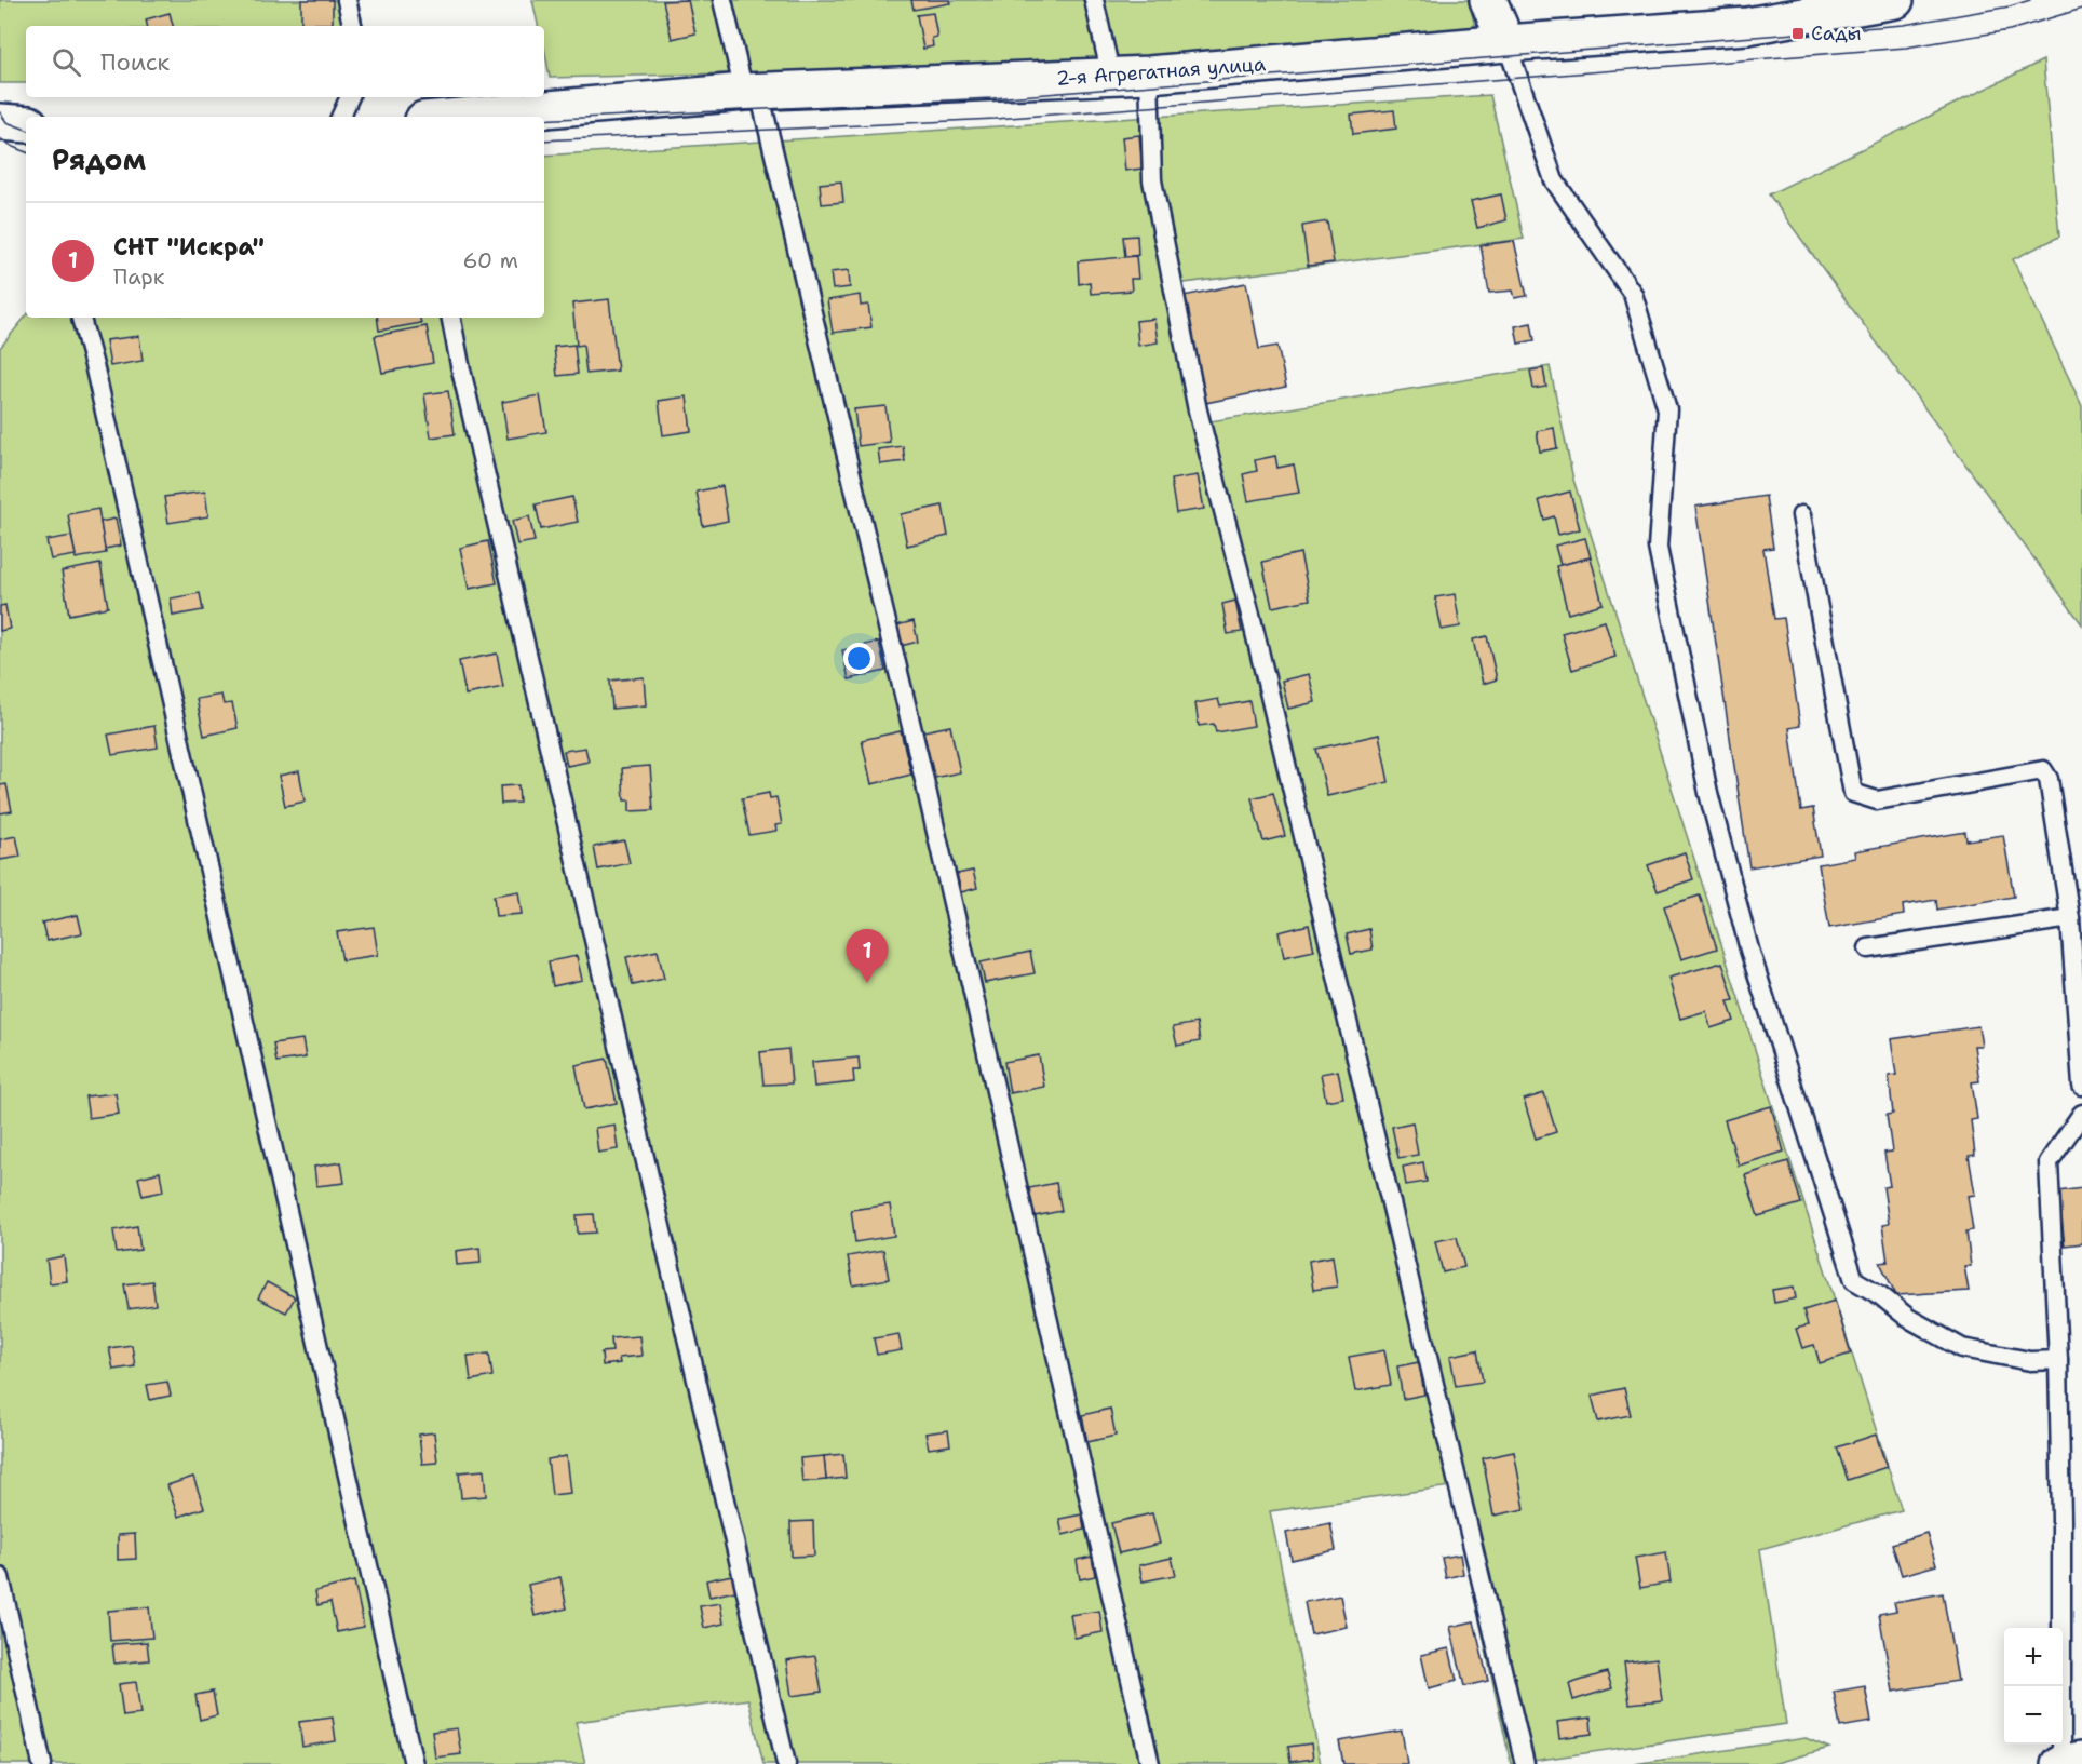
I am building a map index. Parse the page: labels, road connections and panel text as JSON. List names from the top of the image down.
{
  "streets": {
    "street": ["2-я Агрегатная улица"]
  },
  "places": {
    "transit": ["Сады"]
  },
  "page": {
    "search": "Поиск",
    "heading": "Рядом",
    "list": [
      {
        "mark": "1",
        "name": "СНТ \"Искра\"",
        "note": "Парк",
        "value": "60 m"
      }
    ],
    "pins": "1",
    "map_buttons": ["+", "−"]
  }
}
